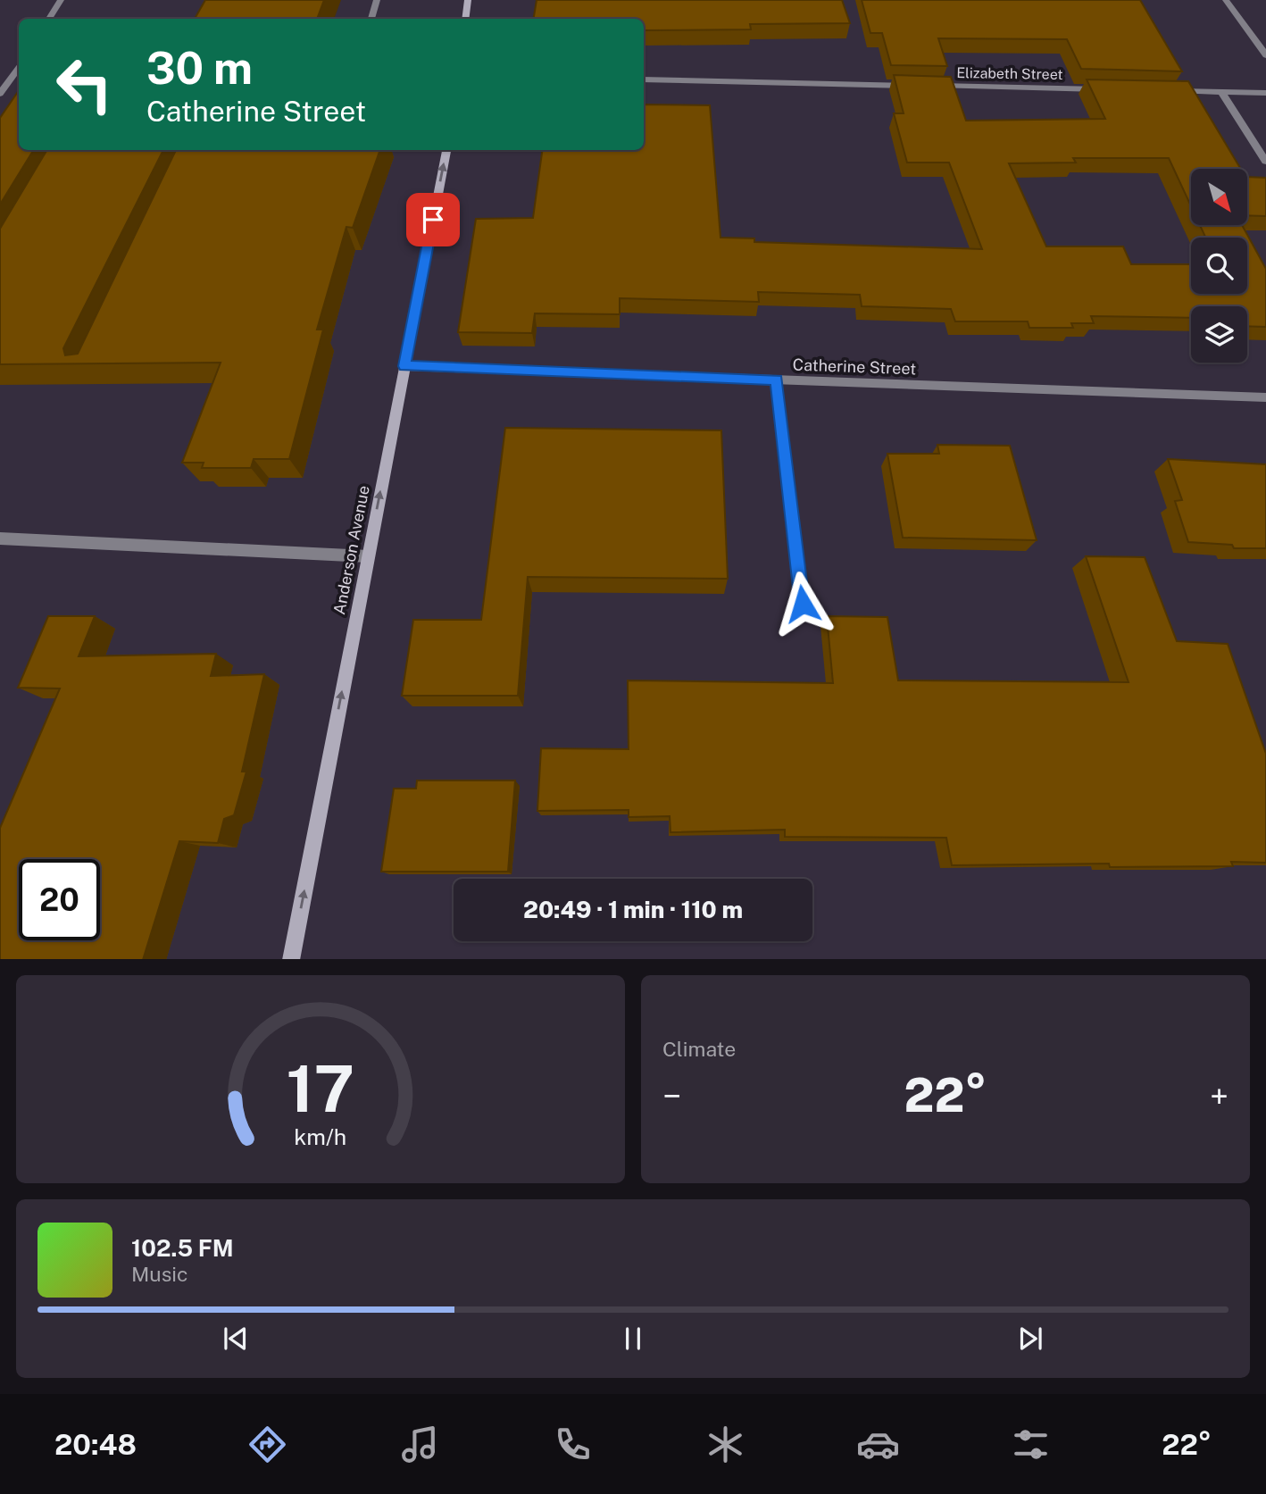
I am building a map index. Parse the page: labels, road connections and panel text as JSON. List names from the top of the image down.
{
  "streets": {
    "main road": ["Anderson Avenue"],
    "street": ["Elizabeth Street", "Catherine Street"]
  },
  "crossings": [
    ["Catherine Street", "Anderson Avenue"]
  ],
  "one_way": ["Anderson Avenue"],
  "north": "bottom right",
  "page": {
    "turn": ["30 m", "Catherine Street"],
    "limit": "20",
    "trip": "20:49 · 1 min · 110 m",
    "tile": "Climate",
    "heat": ["−", "22°", "+"],
    "song": ["102.5 FM", "Music"],
    "tabs": ["20:48", "22°"],
    "gauge": ["17", "km/h"]
  }
}
